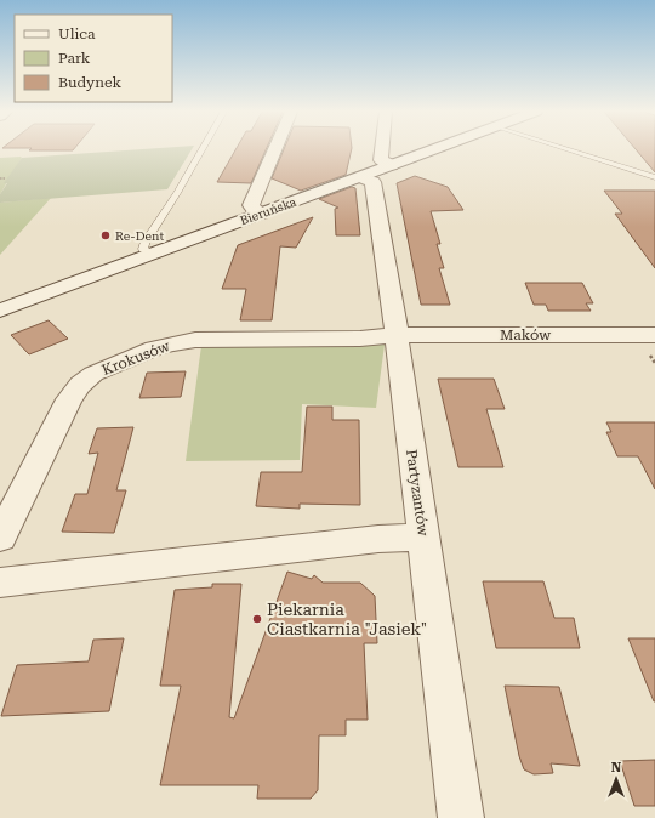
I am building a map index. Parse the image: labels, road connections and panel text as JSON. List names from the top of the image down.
{
  "streets": {
    "street": [
      "Bieruńska",
      "Maków",
      "Krokusów",
      "Partyzantów"
    ]
  },
  "crossings": [
    ["Bieruńska", "Partyzantów"],
    ["Maków", "Krokusów"],
    ["Maków", "Partyzantów"],
    ["Krokusów", "Partyzantów"]
  ],
  "places": ["Re-Dent", "Piekarnia Ciastkarnia \"Jasiek\""],
  "legend": ["Ulica", "Park", "Budynek"],
  "north": "top"
}
